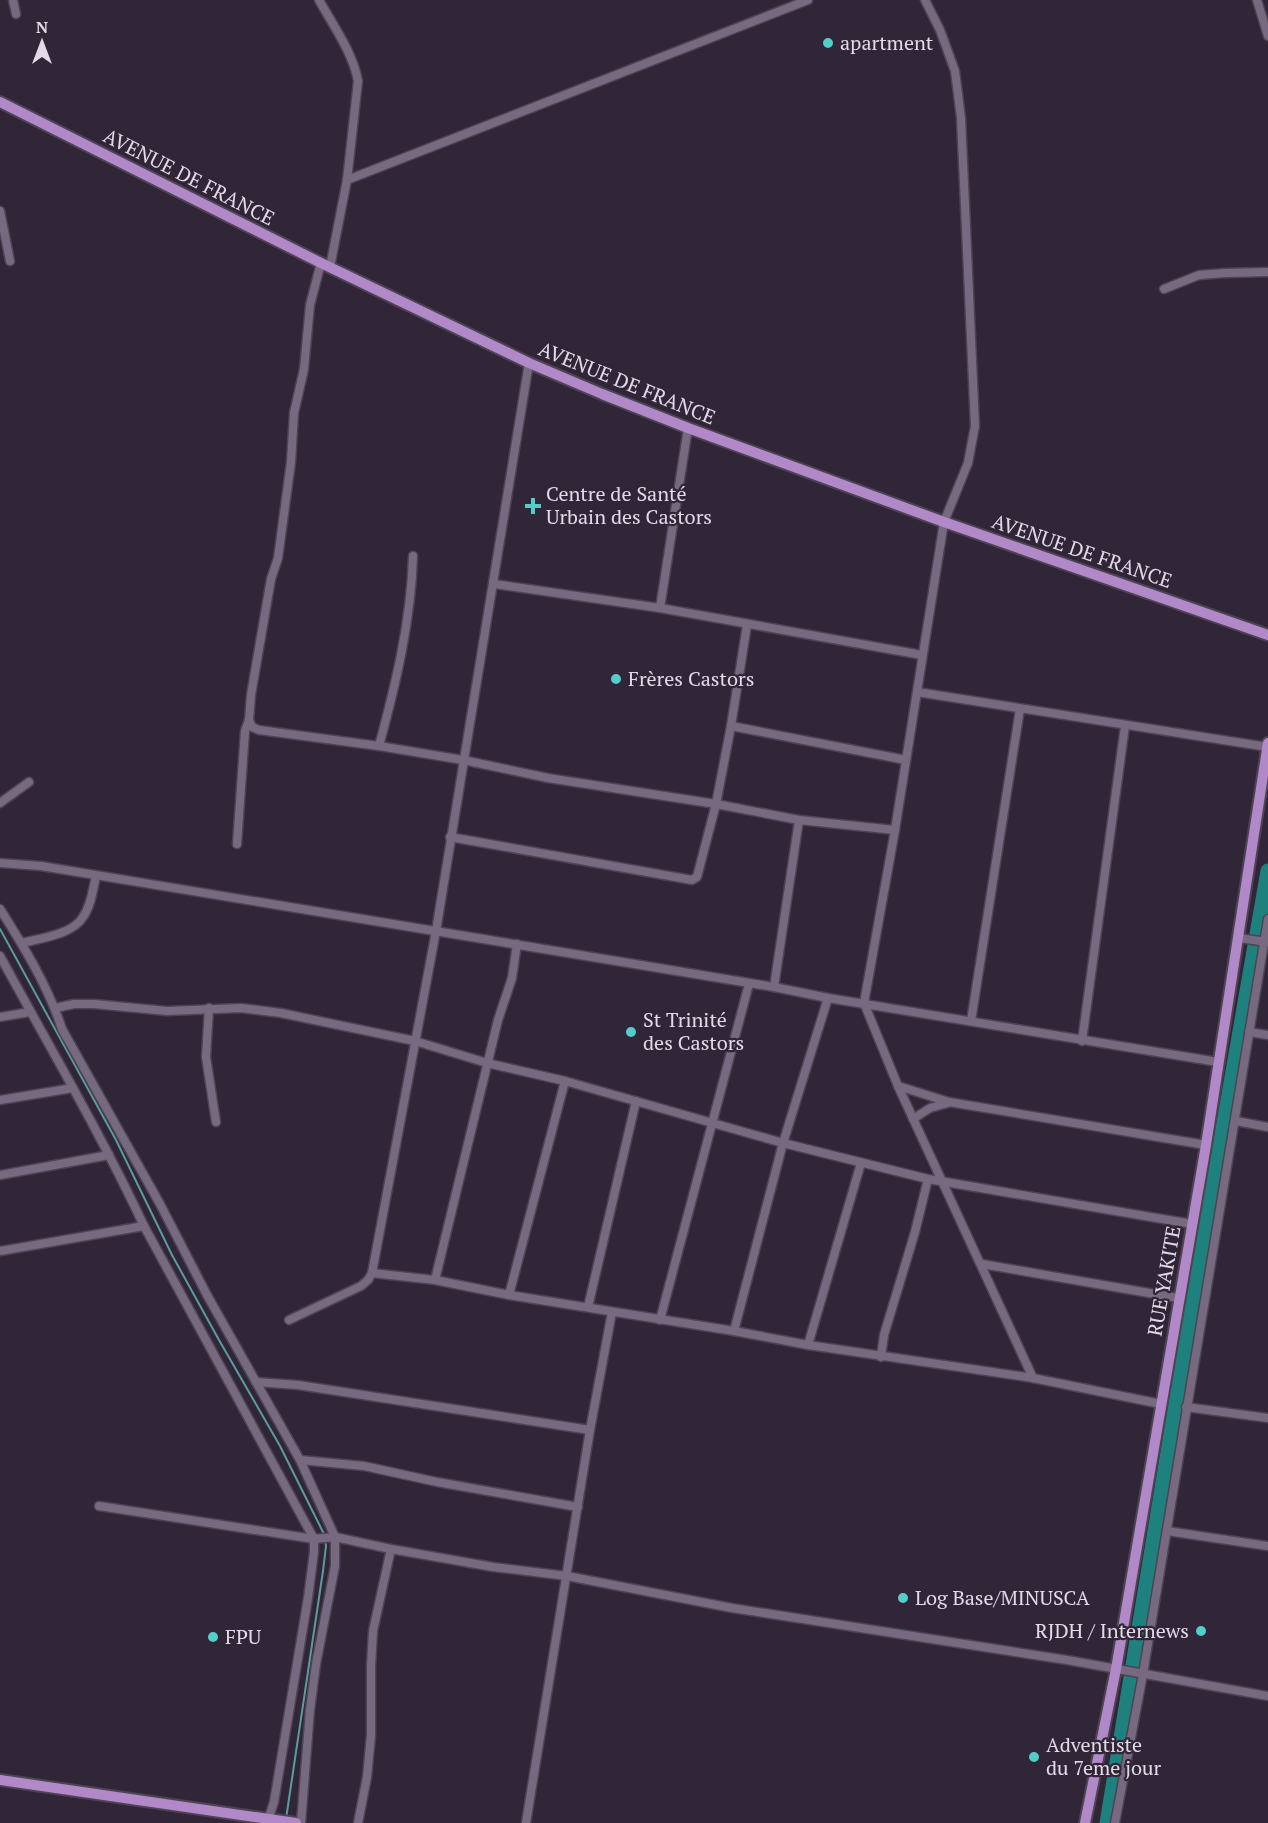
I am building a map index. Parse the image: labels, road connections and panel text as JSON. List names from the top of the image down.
{
  "streets": {
    "main road": ["AVENUE DE FRANCE", "RUE YAKITE"]
  },
  "places": {
    "other": [
      "apartment",
      "Frères Castors",
      "St Trinité des Castors",
      "Log Base/MINUSCA",
      "RJDH / Internews",
      "FPU",
      "Adventiste du 7eme jour"
    ],
    "health": ["Centre de Santé Urbain des Castors"]
  },
  "north": "top"
}
